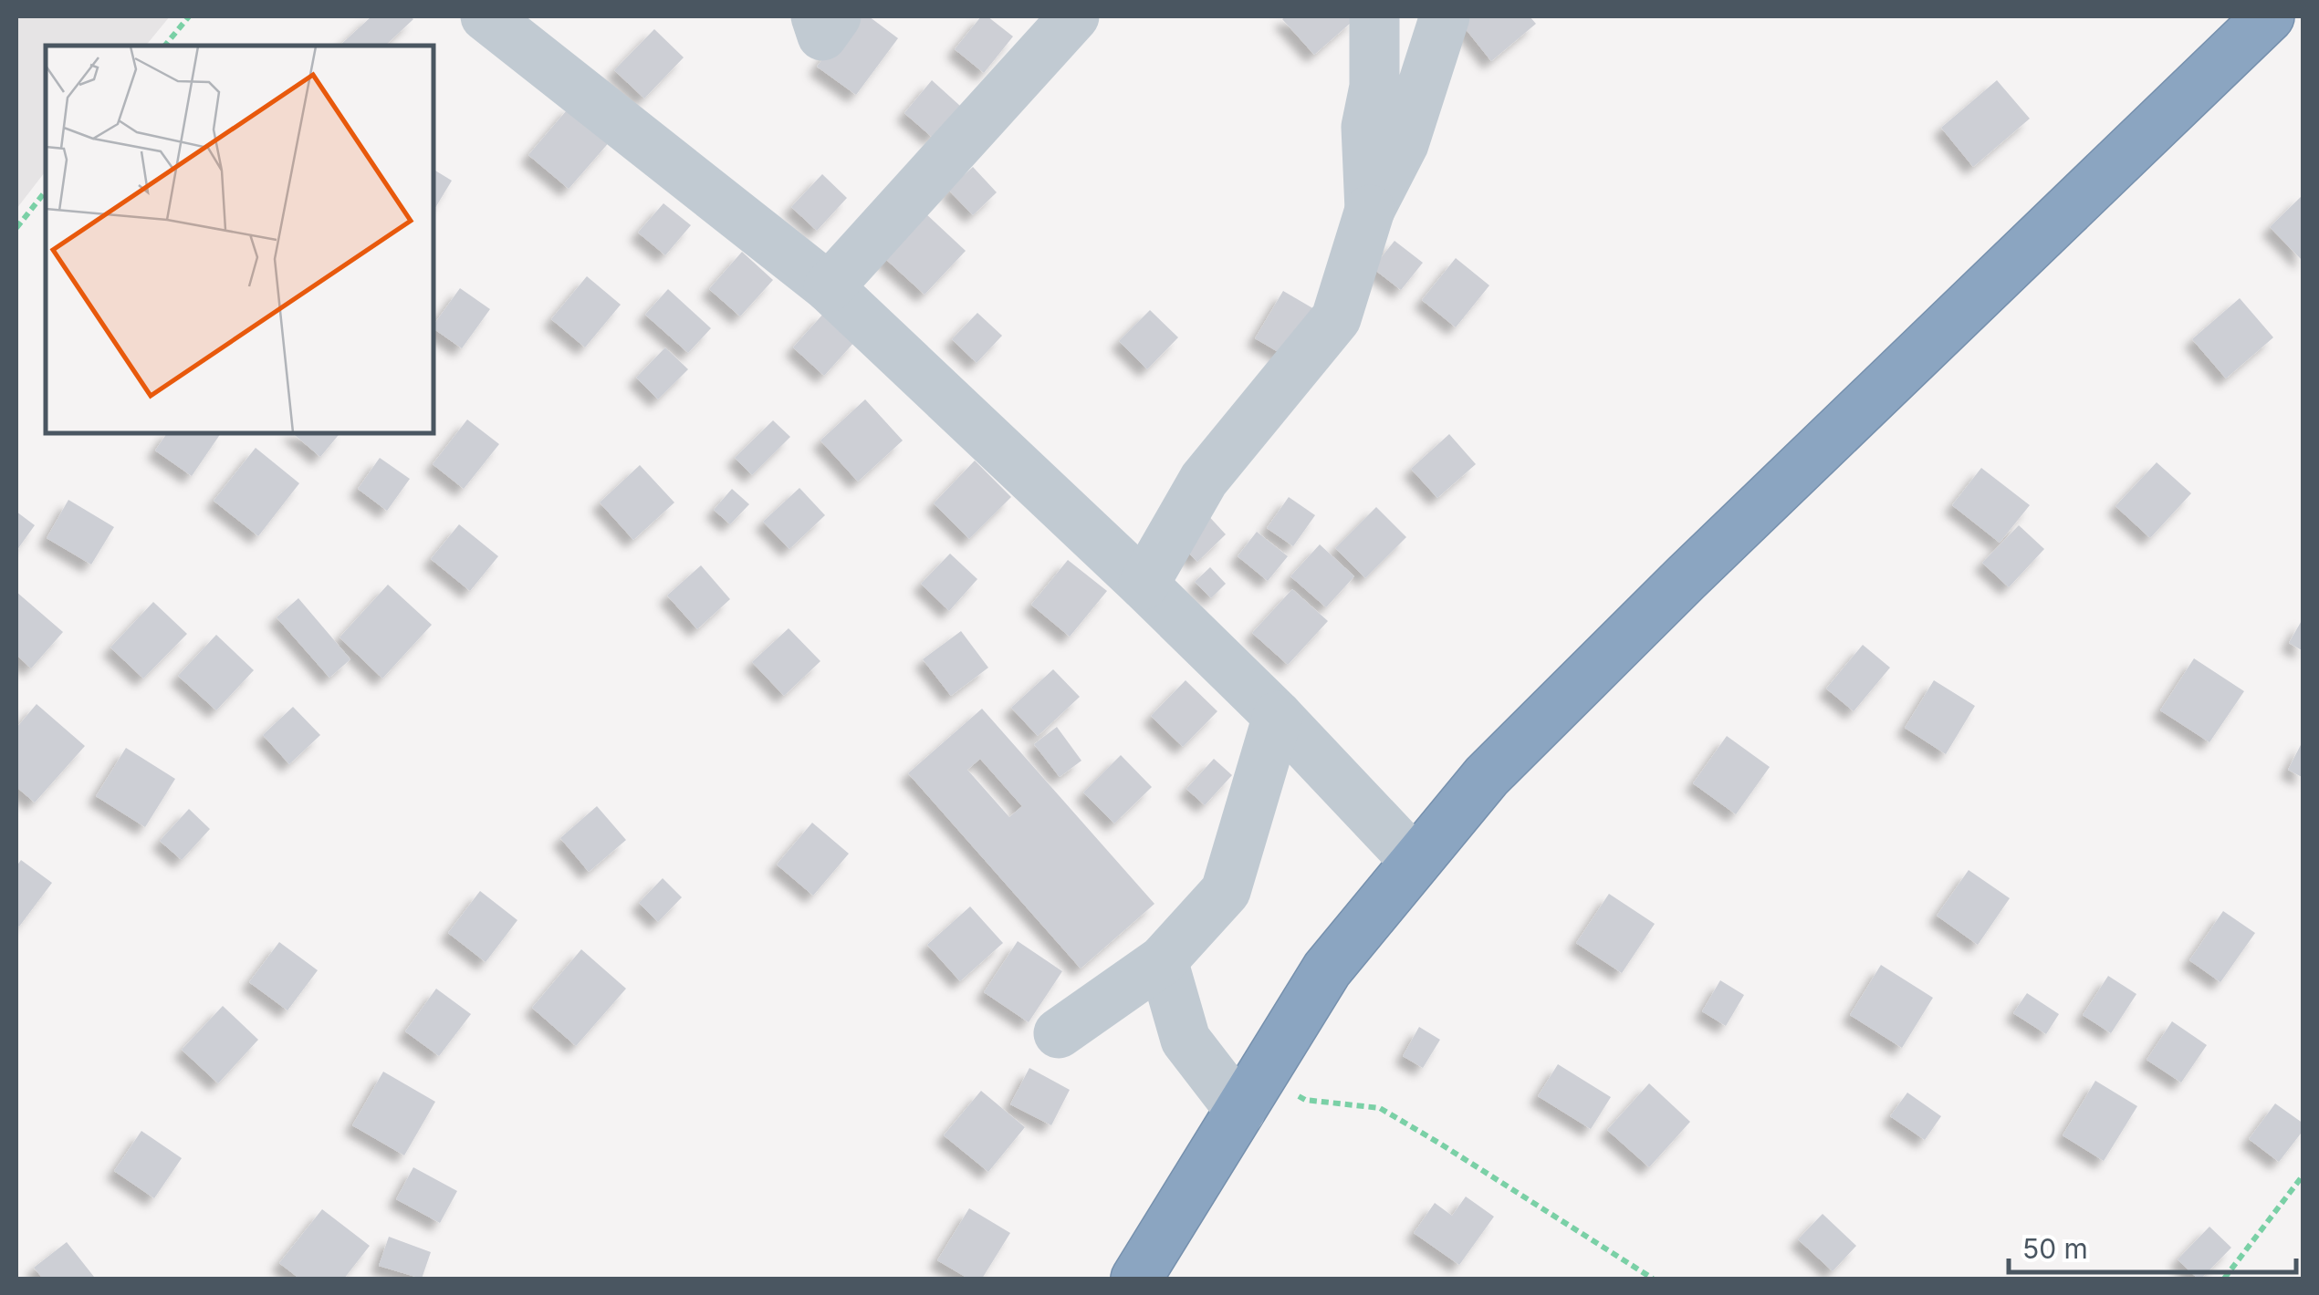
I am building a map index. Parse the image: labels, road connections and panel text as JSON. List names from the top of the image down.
{
  "scale_bar": "50 m"
}
